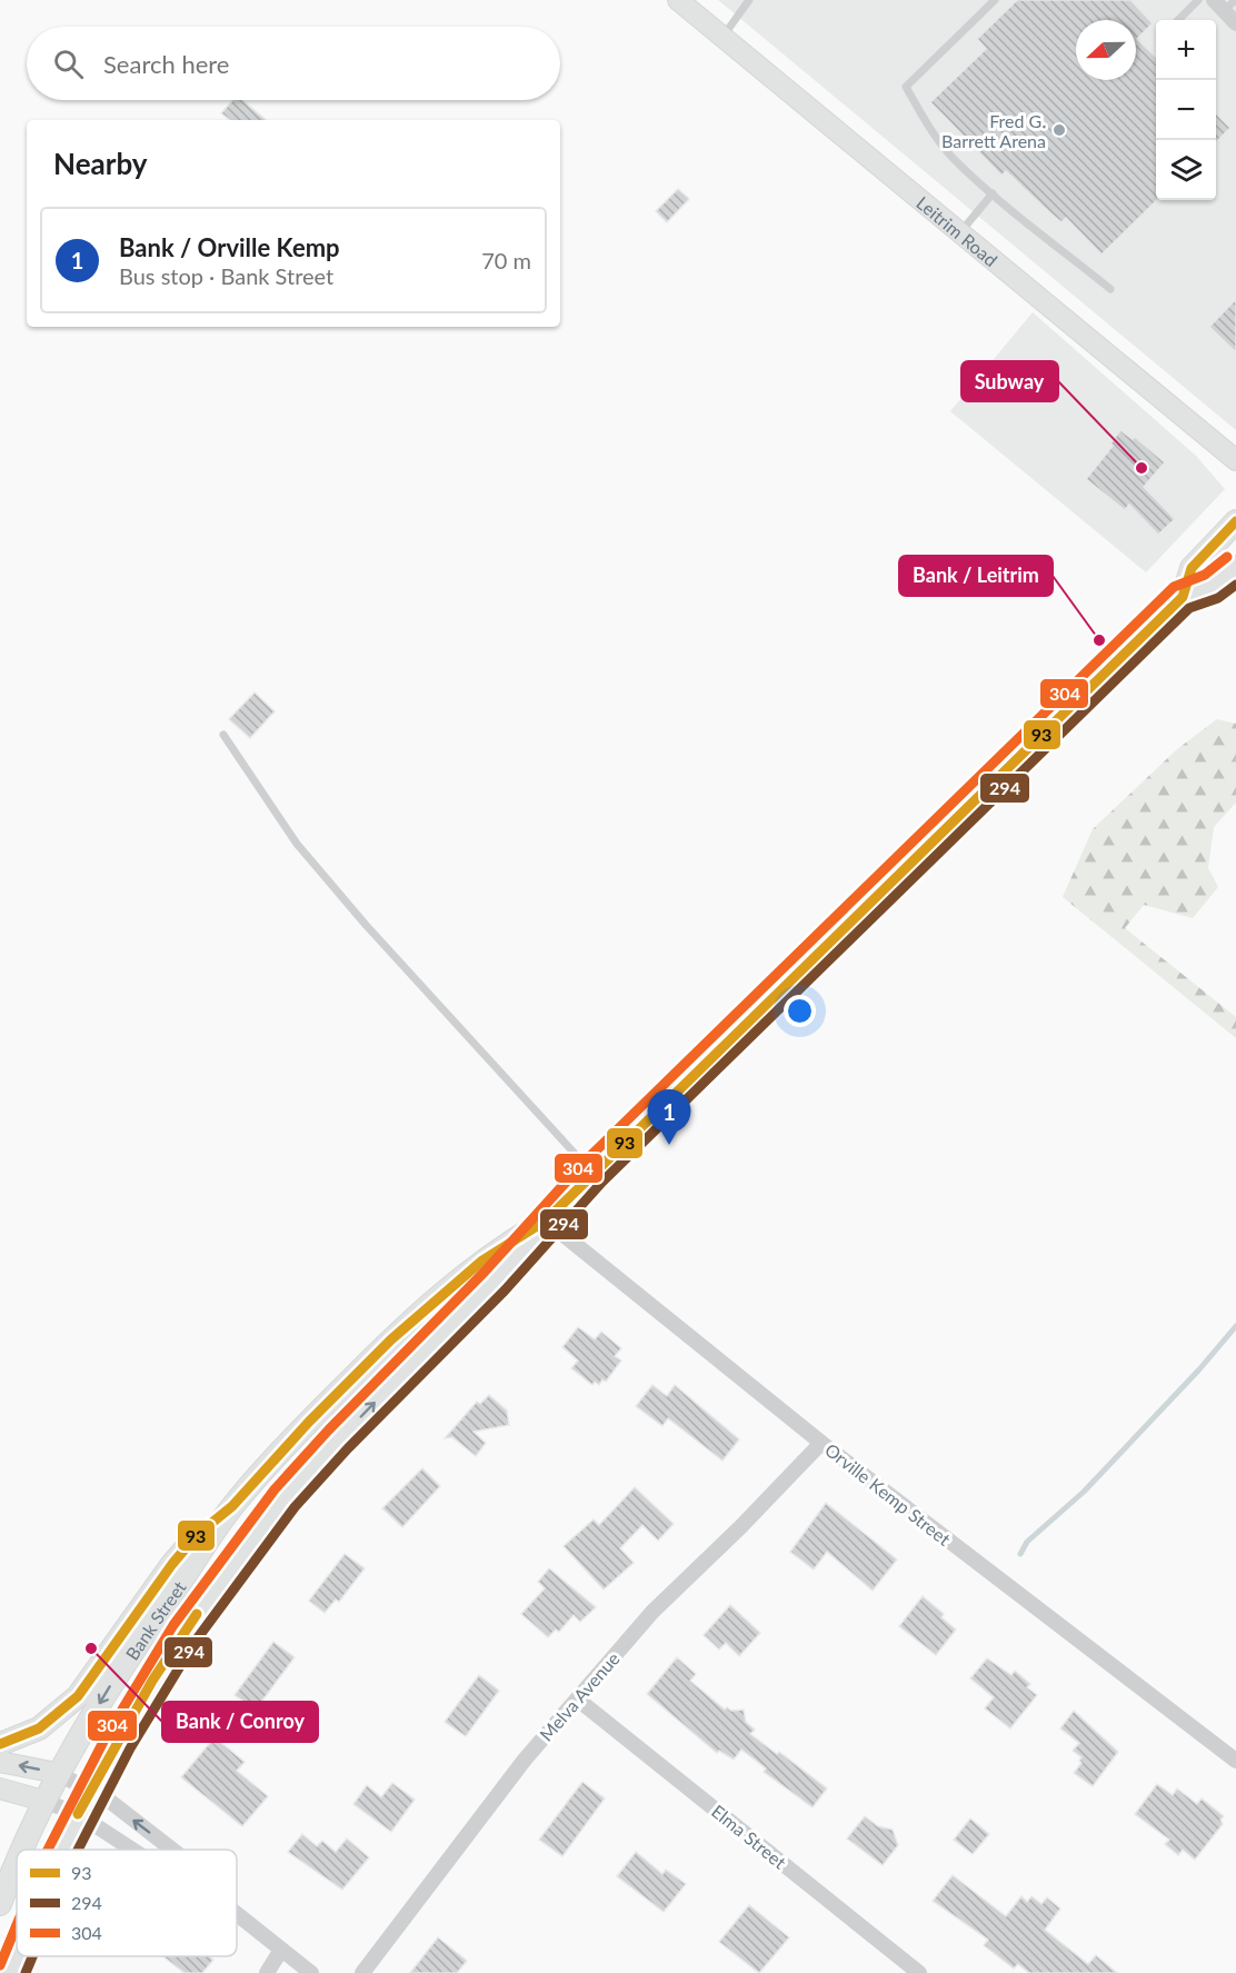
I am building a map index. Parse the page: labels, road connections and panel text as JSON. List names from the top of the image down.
{
  "streets": {
    "main road": ["Leitrim Road", "Bank Street"],
    "street": ["Orville Kemp Street", "Melva Avenue", "Elma Street"]
  },
  "crossings": [
    ["Orville Kemp Street", "Bank Street"],
    ["Orville Kemp Street", "Melva Avenue"],
    ["Melva Avenue", "Elma Street"]
  ],
  "places": [
    "Fred G. Barrett Arena",
    "Subway",
    "Bank / Leitrim",
    "Bank / Conroy"
  ],
  "lines": ["transit line 93", "transit line 304", "transit line 294"],
  "legend": ["93", "294", "304"],
  "north": "left",
  "page": {
    "map_buttons": ["+", "−"],
    "search": "Search here",
    "heading": "Nearby",
    "list": [
      {
        "mark": "1",
        "name": "Bank / Orville Kemp",
        "note": "Bus stop · Bank Street",
        "value": "70 m"
      }
    ],
    "pins": "1"
  }
}
